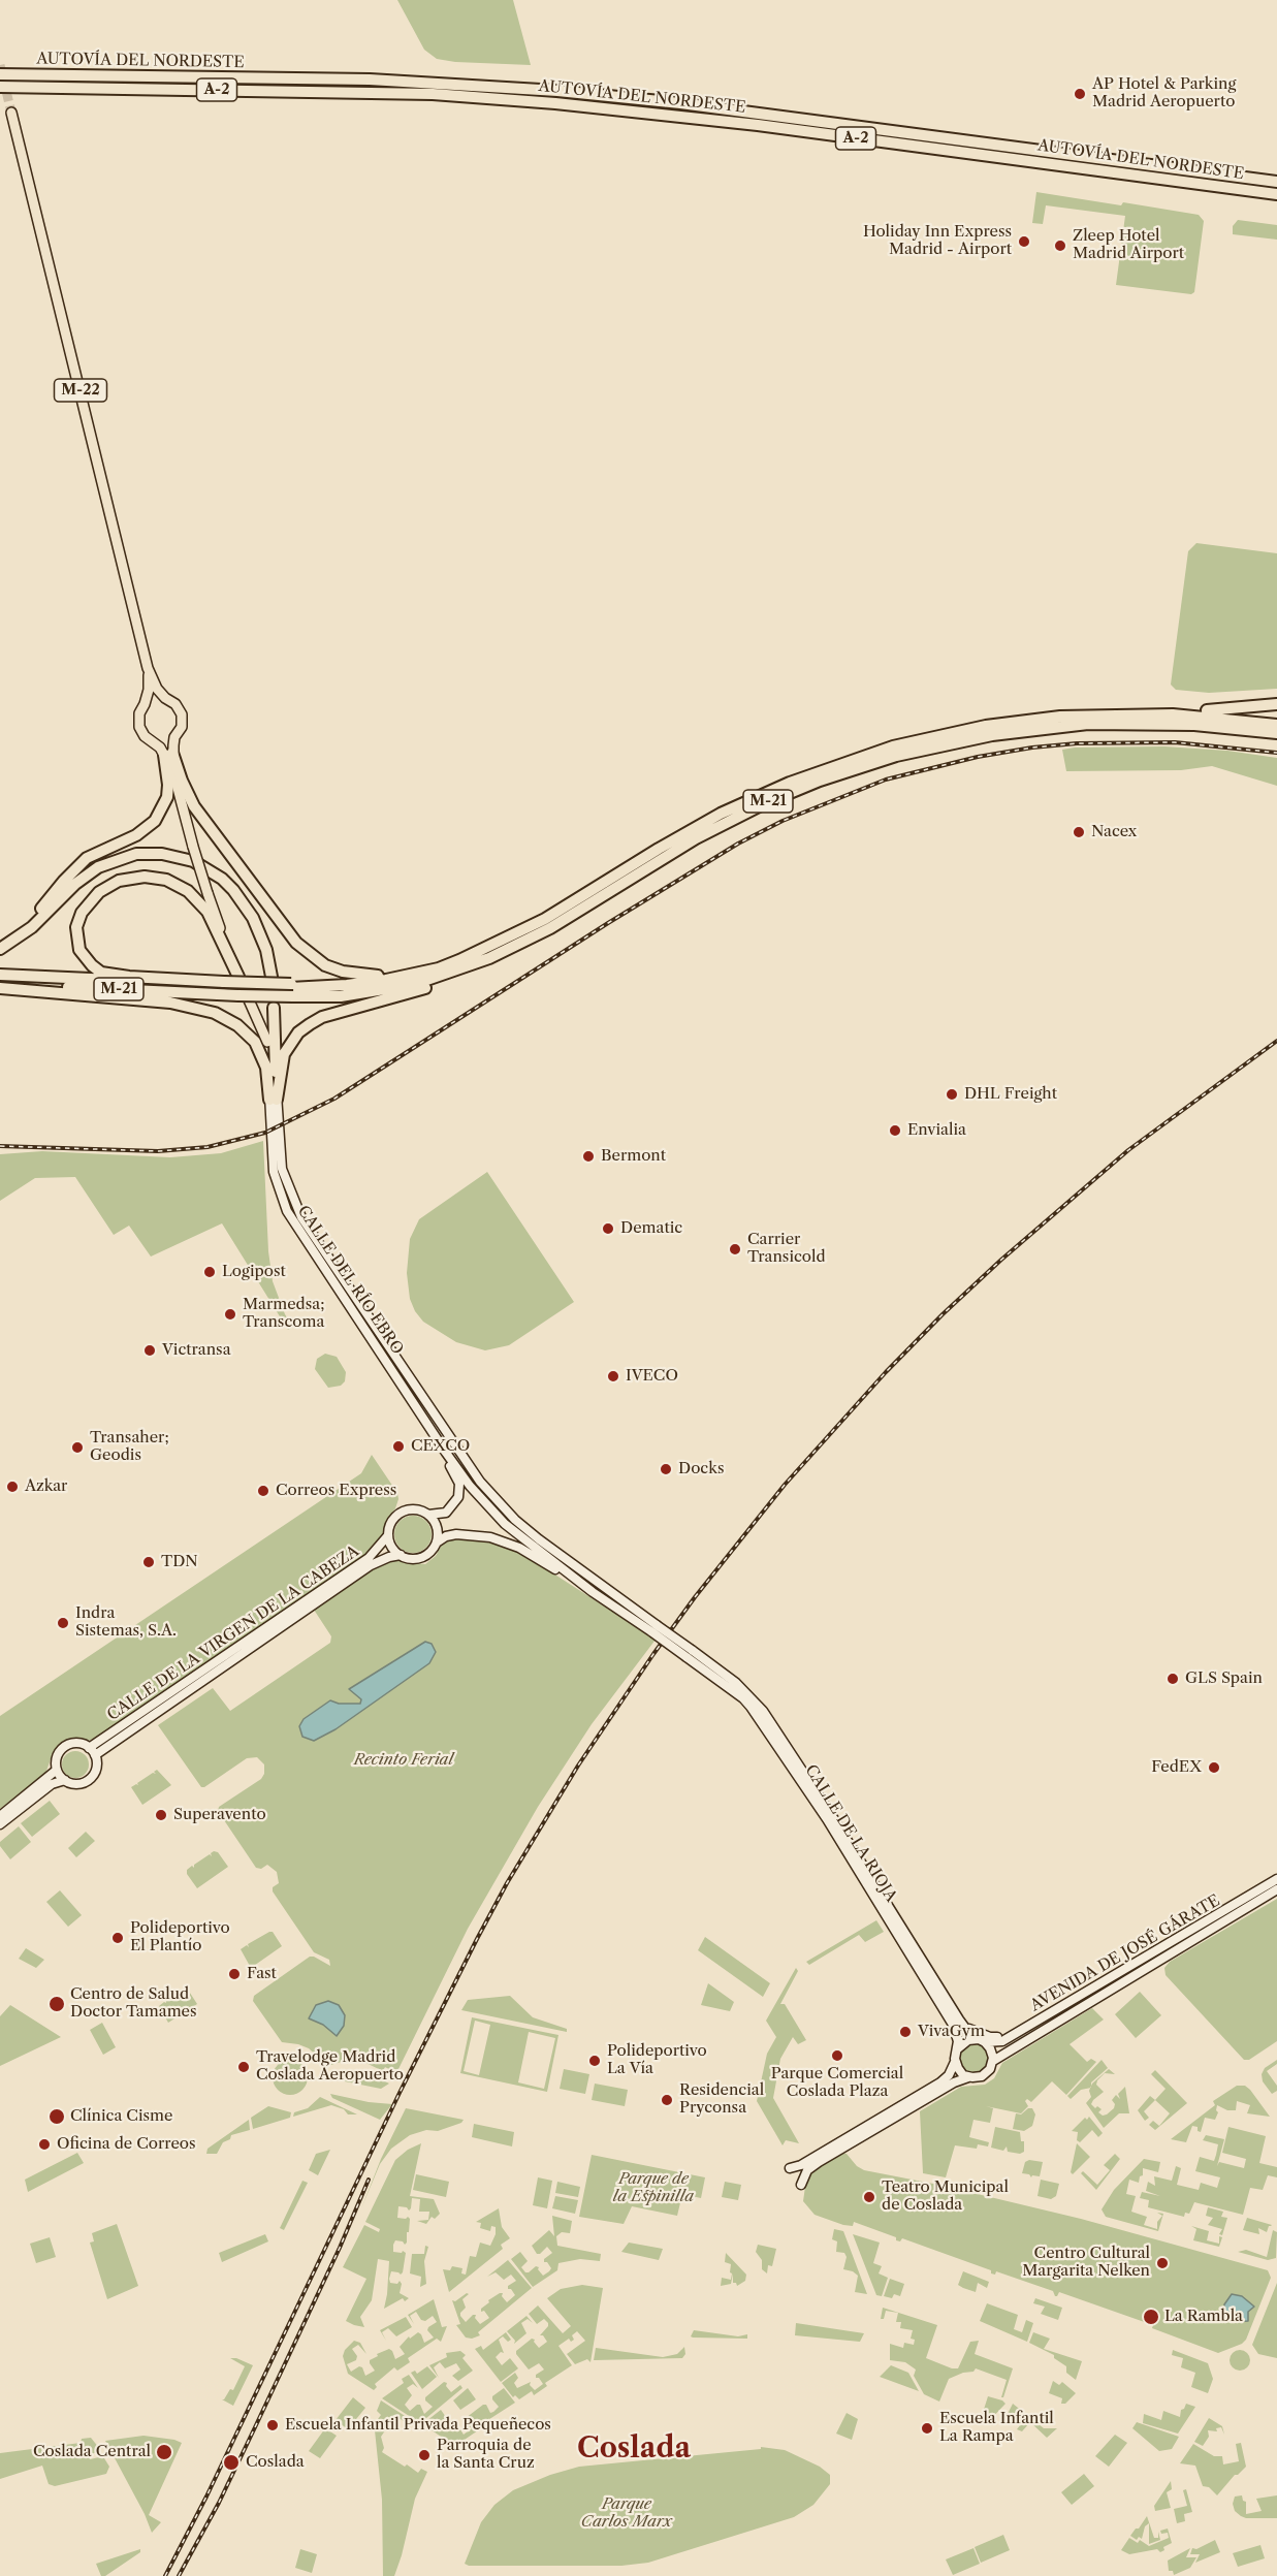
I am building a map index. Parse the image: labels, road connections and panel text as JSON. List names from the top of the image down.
{
  "streets": {
    "highway": [
      "AUTOVÍA DEL NORDESTE",
      "A-2",
      "M-22",
      "M-21"
    ],
    "main road": [
      "CALLE DEL RÍO EBRO",
      "CALLE DE LA VIRGEN DE LA CABEZA",
      "CALLE DE LA RIOJA",
      "AVENIDA DE JOSÉ GÁRATE"
    ]
  },
  "crossings": [
    ["M-22", "CALLE DEL RÍO EBRO"],
    ["CALLE DEL RÍO EBRO", "CALLE DE LA RIOJA"],
    ["CALLE DE LA RIOJA", "AVENIDA DE JOSÉ GÁRATE"]
  ],
  "districts": ["Coslada"],
  "parks": ["Recinto Ferial", "Parque de la Espinilla", "Parque Carlos Marx"],
  "places": [
    "AP Hotel & Parking Madrid Aeropuerto",
    "Holiday Inn Express Madrid - Airport",
    "Zleep Hotel Madrid Airport",
    "Nacex",
    "DHL Freight",
    "Envialia",
    "Bermont",
    "Dematic",
    "Carrier Transicold",
    "Logipost",
    "Marmedsa; Transcoma",
    "Victransa",
    "IVECO",
    "CEXCO",
    "Transaher; Geodis",
    "Docks",
    "Azkar",
    "Correos Express",
    "TDN",
    "Indra Sistemas, S.A.",
    "GLS Spain",
    "FedEX",
    "Superavento",
    "Polideportivo El Plantío",
    "Fast",
    "Centro de Salud Doctor Tamames",
    "VivaGym",
    "Parque Comercial Coslada Plaza",
    "Polideportivo La Vía",
    "Travelodge Madrid Coslada Aeropuerto",
    "Residencial Pryconsa",
    "Clínica Cisme",
    "Oficina de Correos",
    "Teatro Municipal de Coslada",
    "Centro Cultural Margarita Nelken",
    "La Rambla",
    "Escuela Infantil Privada Pequeñecos",
    "Escuela Infantil La Rampa",
    "Coslada Central",
    "Parroquia de la Santa Cruz",
    "Coslada"
  ]
}
